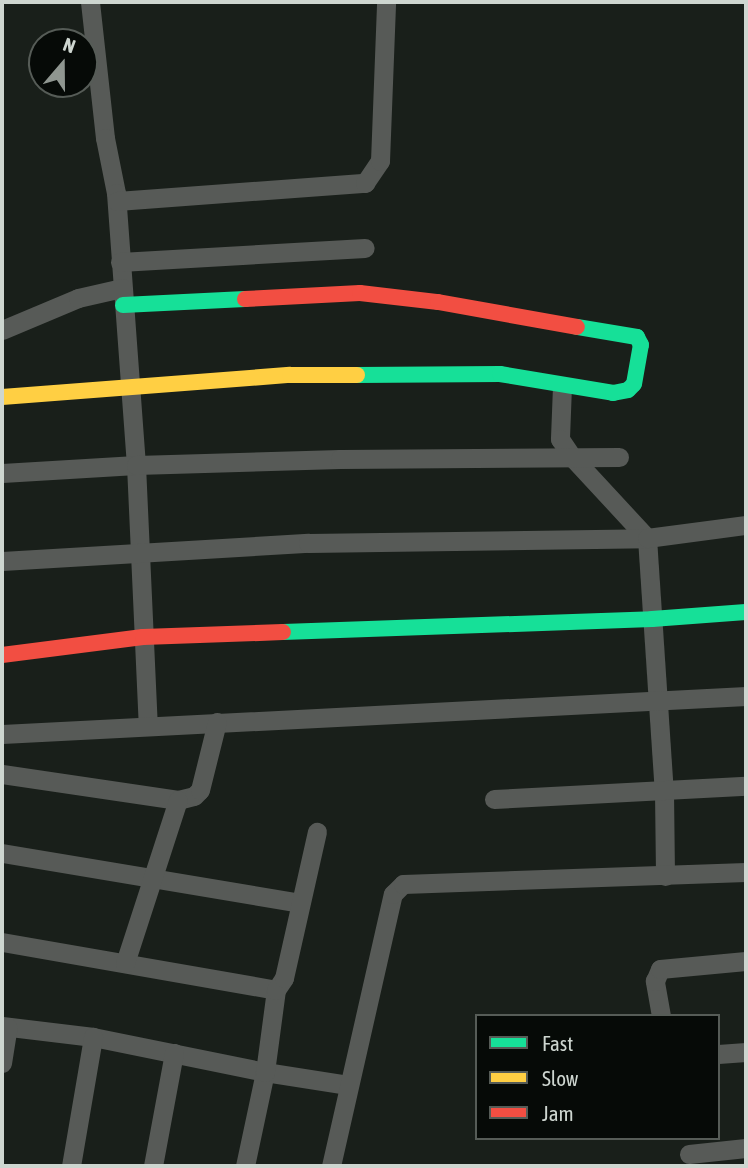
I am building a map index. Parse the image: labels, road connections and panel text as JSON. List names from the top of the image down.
{
  "legend": ["Fast", "Slow", "Jam"],
  "north": "top"
}
